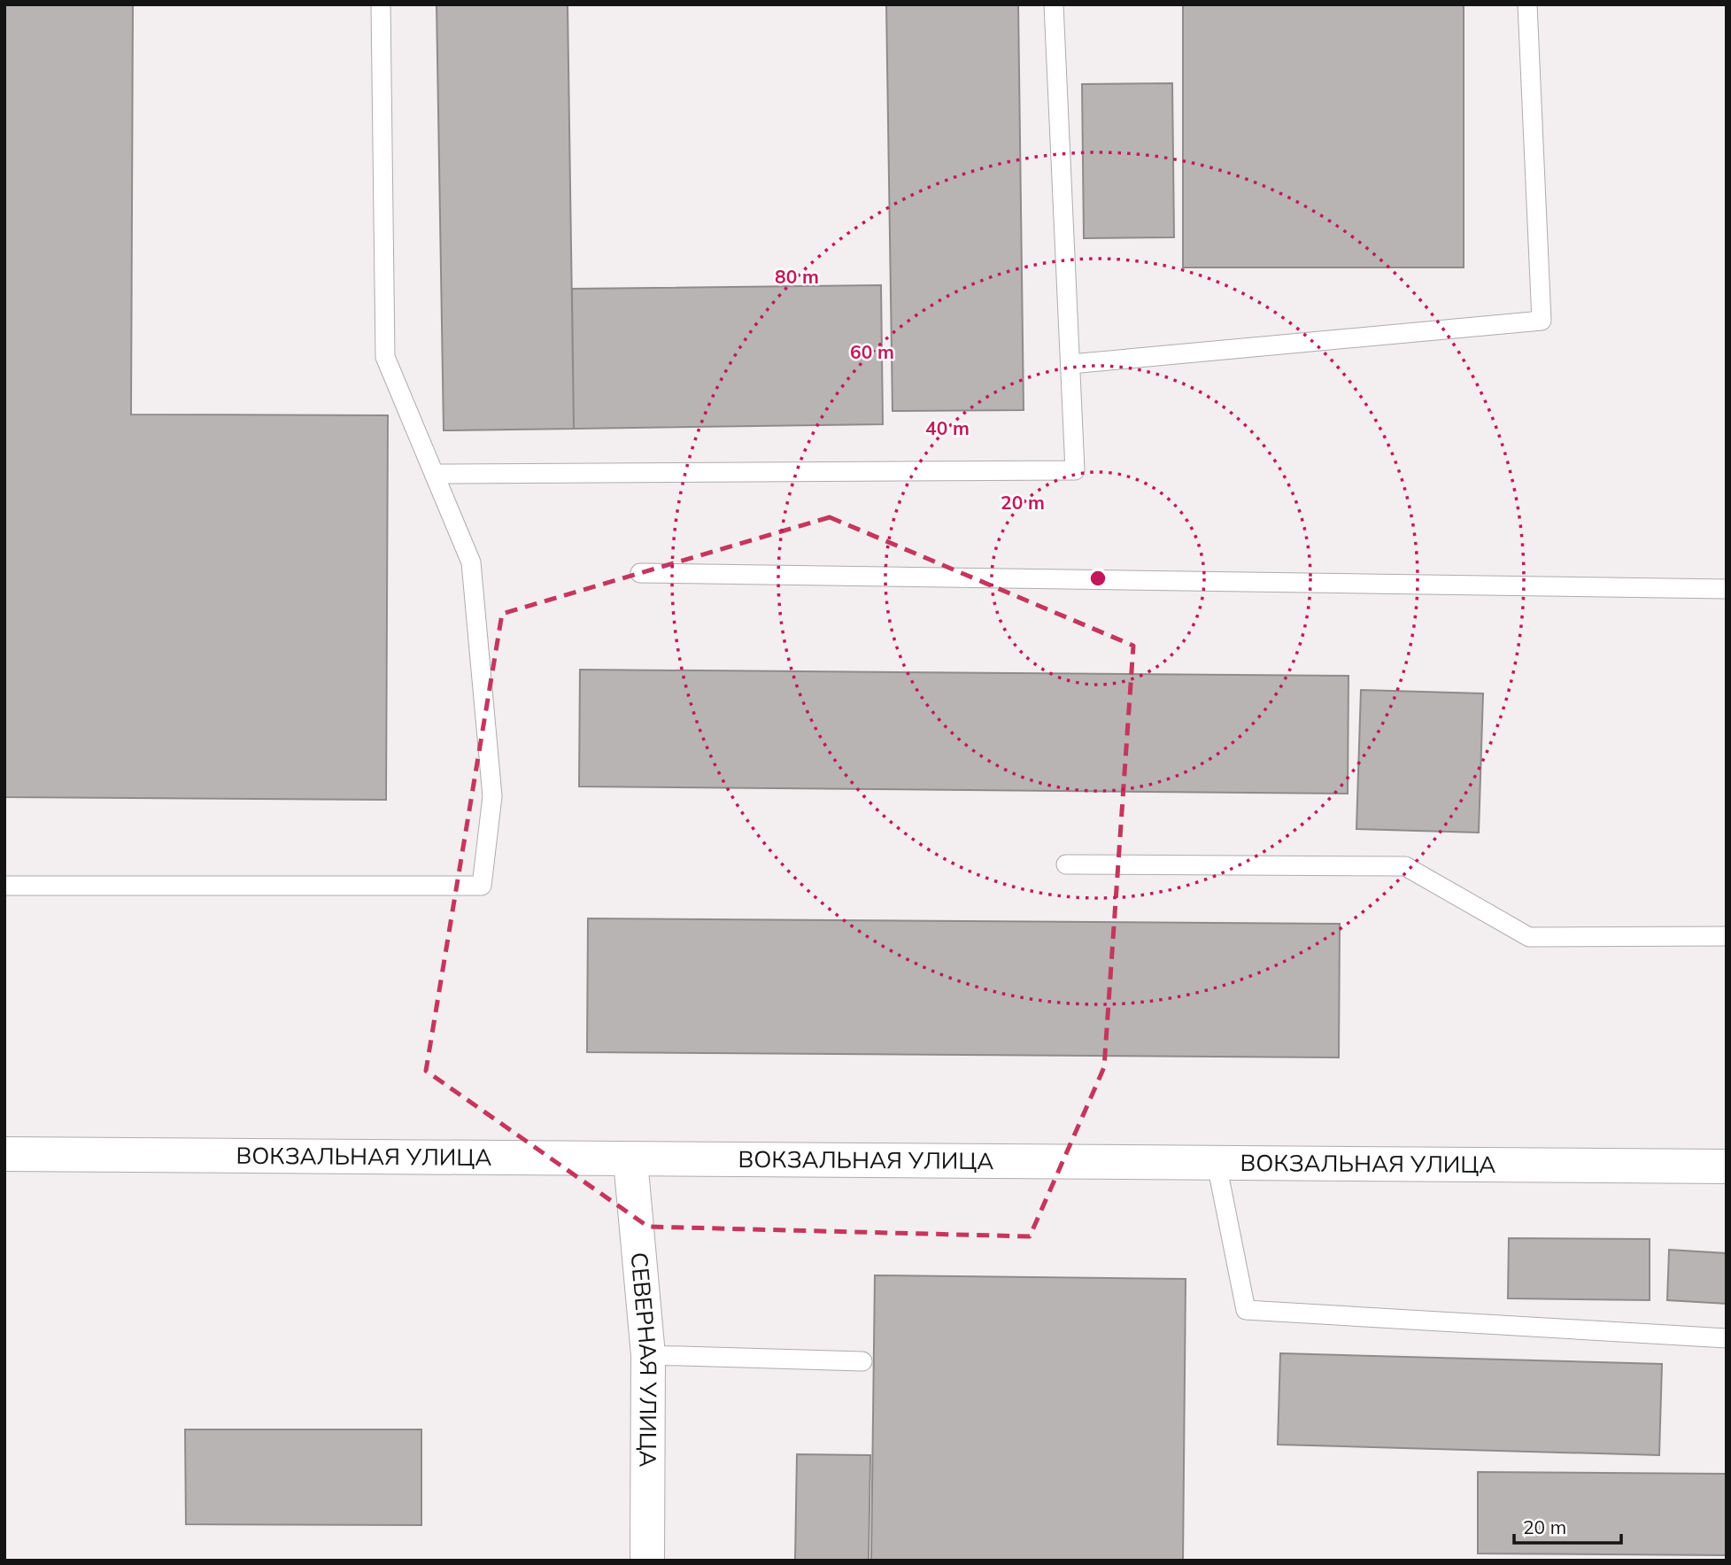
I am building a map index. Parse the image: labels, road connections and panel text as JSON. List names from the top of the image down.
{
  "streets": {
    "street": ["ВОКЗАЛЬНАЯ УЛИЦА", "СЕВЕРНАЯ УЛИЦА"]
  },
  "crossings": [
    ["ВОКЗАЛЬНАЯ УЛИЦА", "СЕВЕРНАЯ УЛИЦА"]
  ],
  "scale_bar": "20 m",
  "rings": [
    "80 m",
    "60 m",
    "40 m",
    "20 m"
  ]
}
